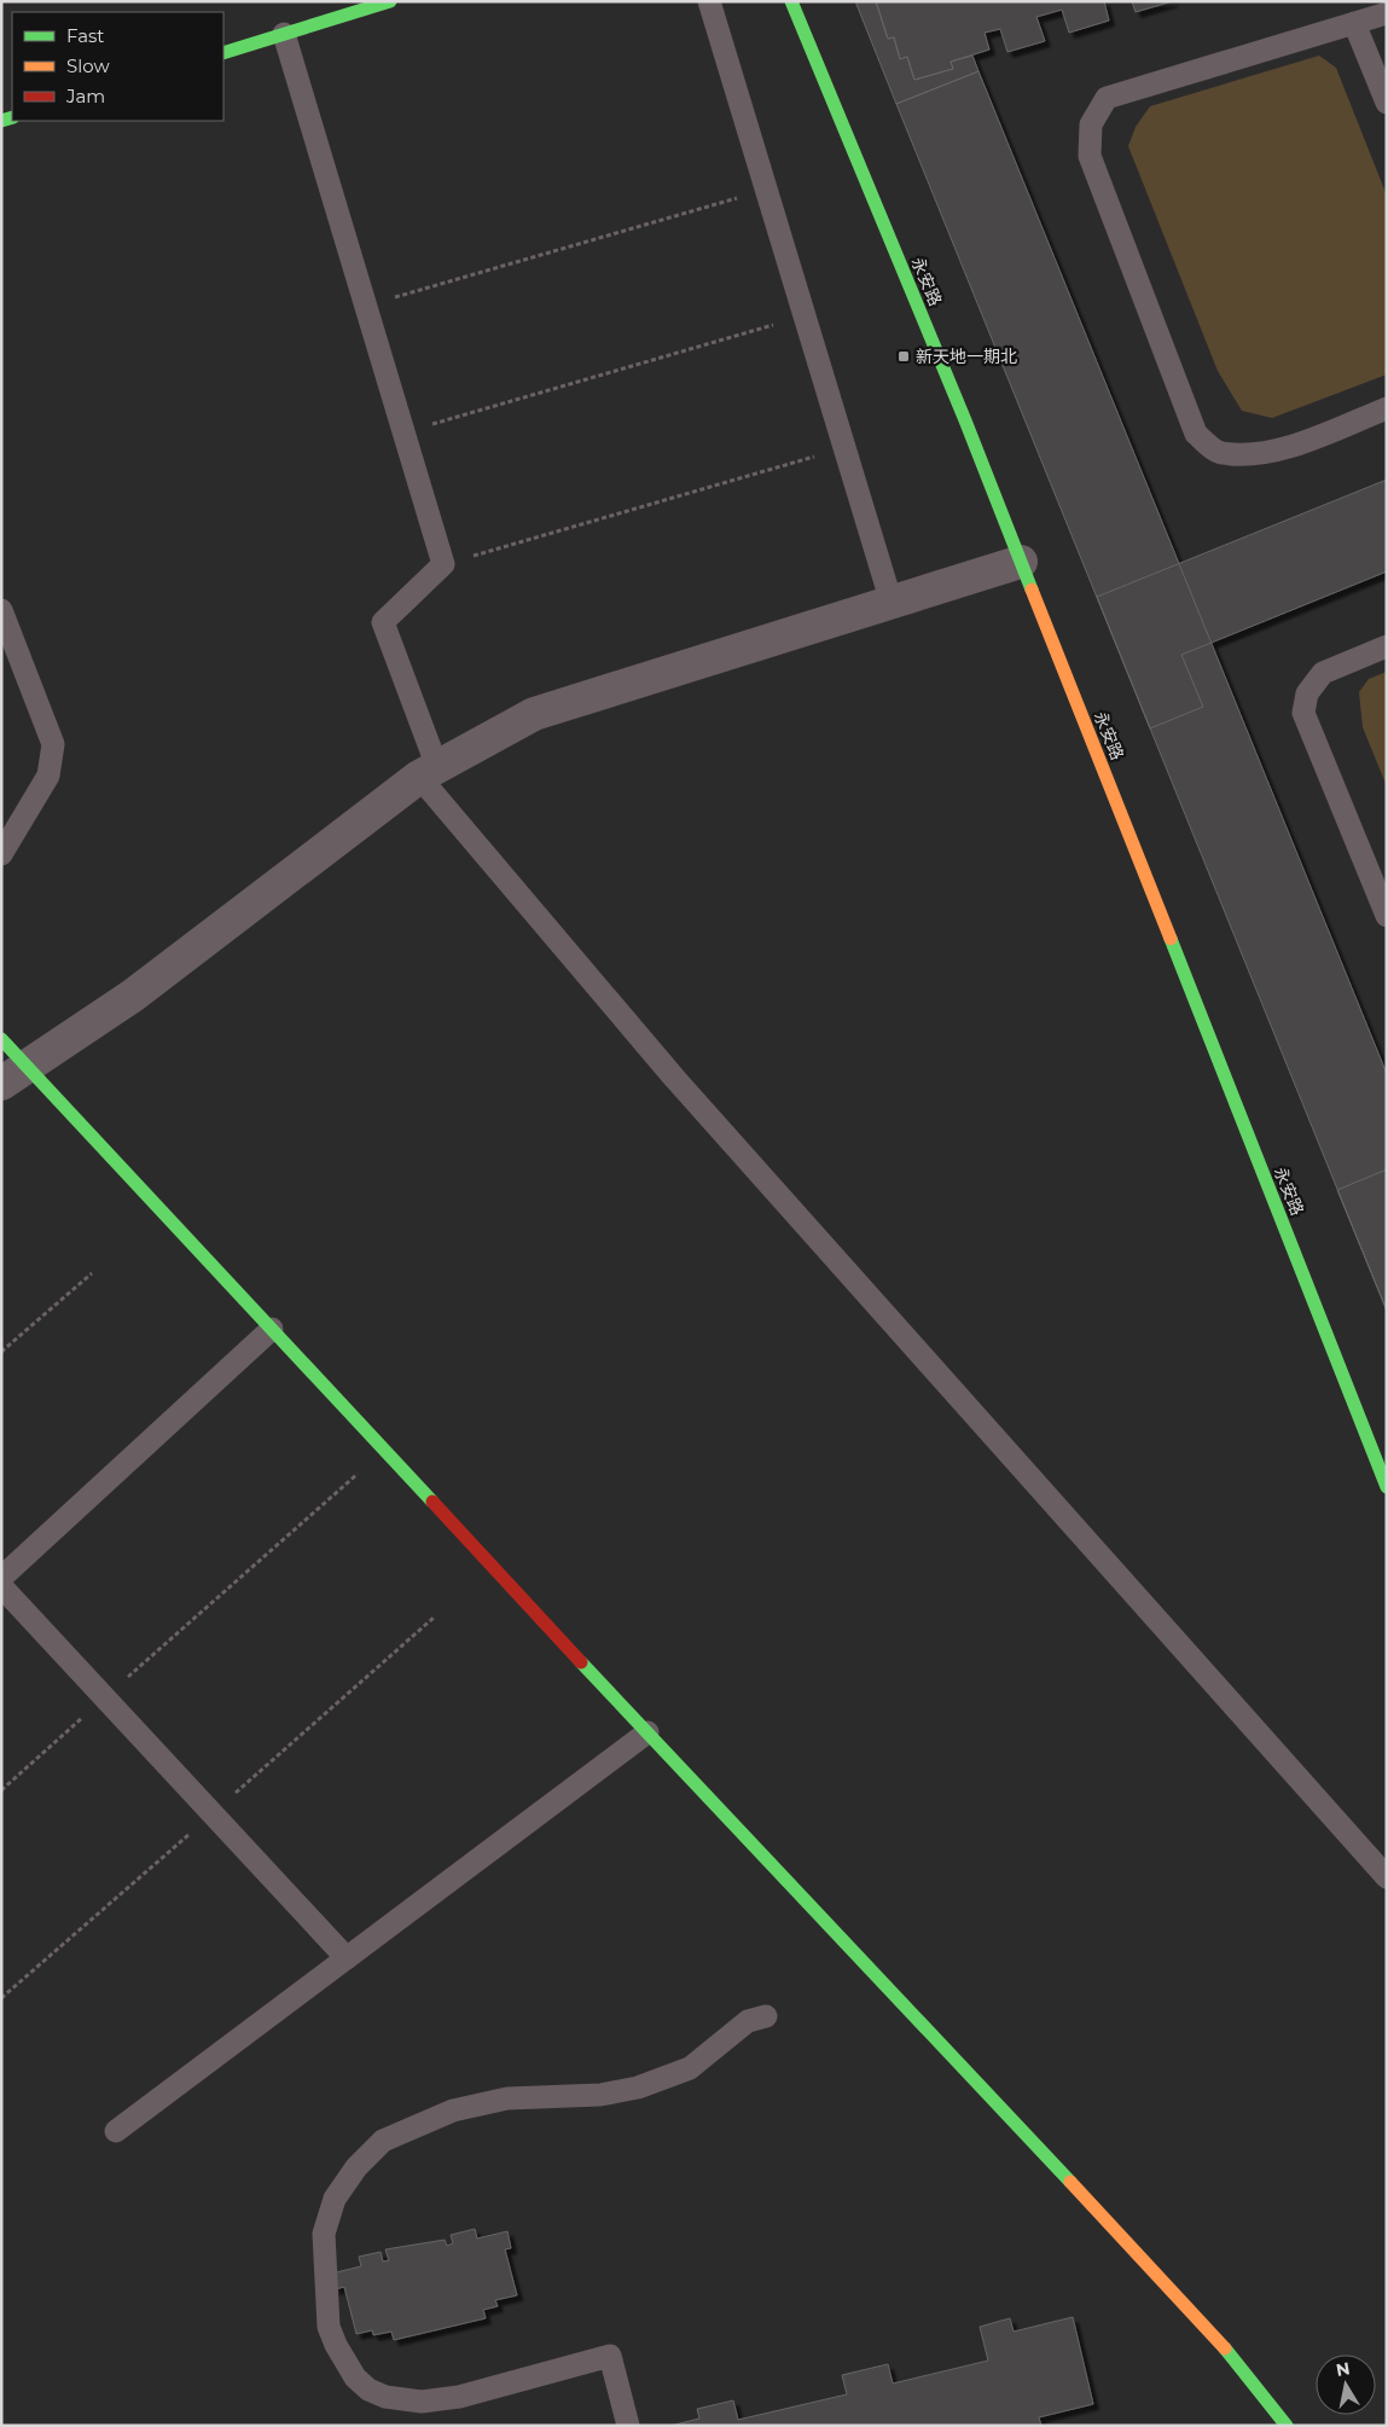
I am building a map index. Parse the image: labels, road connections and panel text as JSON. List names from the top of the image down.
{
  "streets": {
    "street": ["永安路"]
  },
  "places": {
    "transit": ["新天地一期北"]
  },
  "legend": ["Fast", "Slow", "Jam"],
  "north": "top"
}
